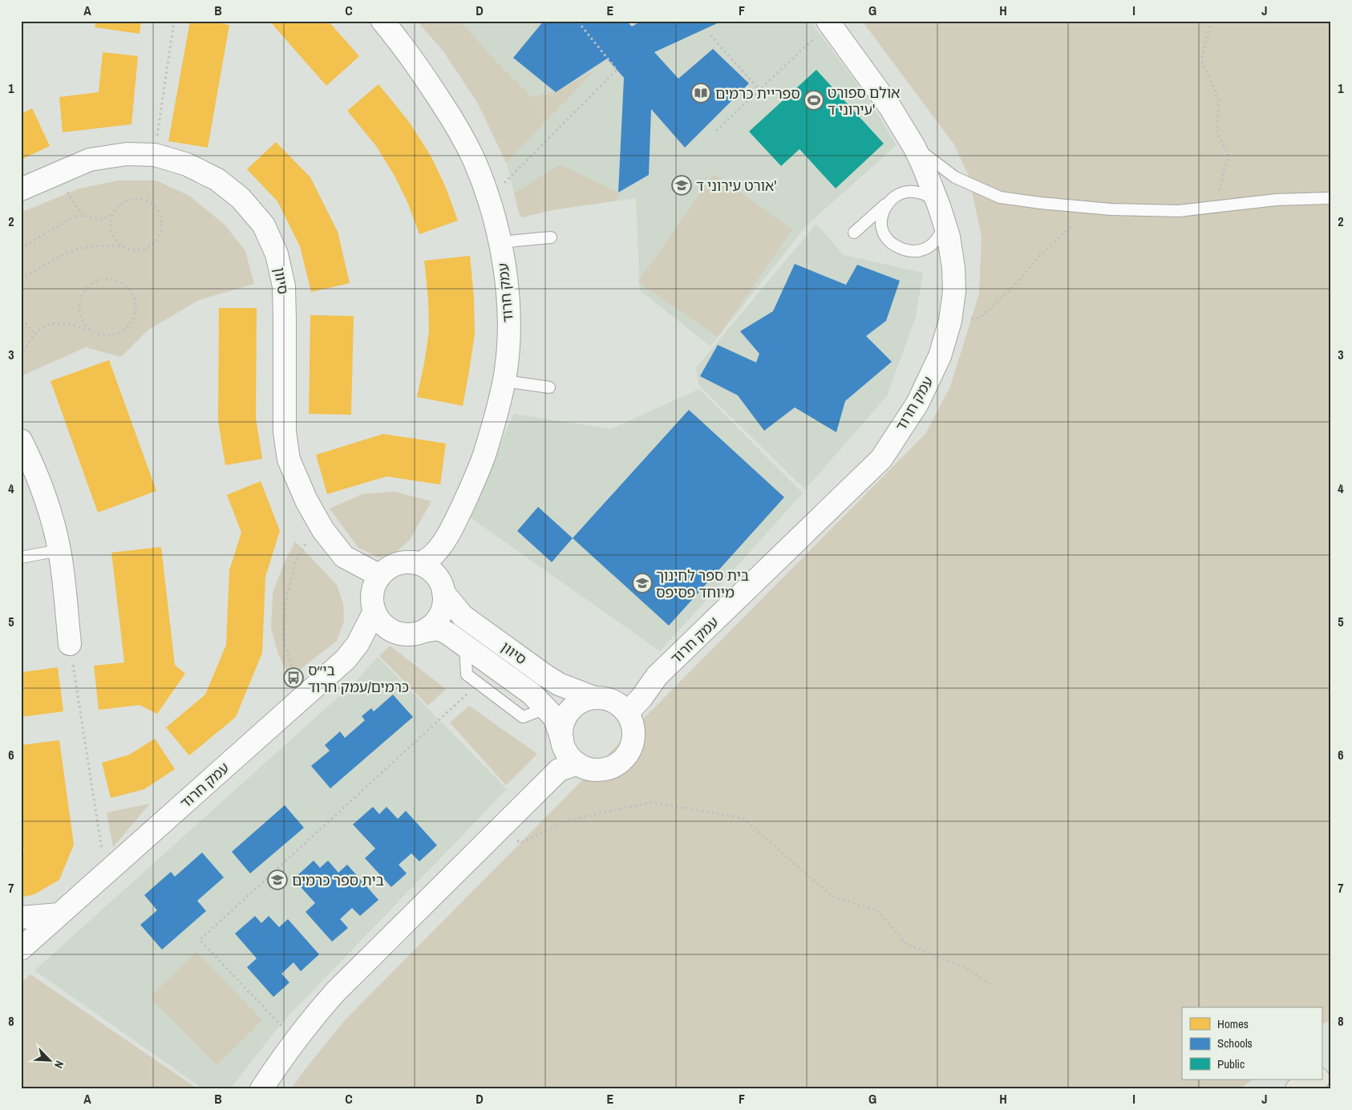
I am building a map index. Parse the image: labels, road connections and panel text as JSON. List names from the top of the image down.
{
  "streets": {
    "street": ["סיוון", "עמק חרוד"]
  },
  "crossings": [
    ["סיוון", "עמק חרוד"]
  ],
  "places": {
    "library": ["ספריית כרמים"],
    "sports": ["אולם ספורט עירוני ד'"],
    "school or university": ["אורט עירוני ד'", "בית ספר לחינוך מיוחד פסיפס", "בית ספר כרמים"],
    "bus stop": ["בי״ס כרמים/עמק חרוד"]
  },
  "legend": ["Homes", "Schools", "Public"],
  "north": "bottom right",
  "grid": {
    "columns": [
      "A",
      "B",
      "C",
      "D",
      "E",
      "F",
      "G",
      "H",
      "I",
      "J"
    ],
    "rows": [
      "1",
      "2",
      "3",
      "4",
      "5",
      "6",
      "7",
      "8"
    ]
  }
}
